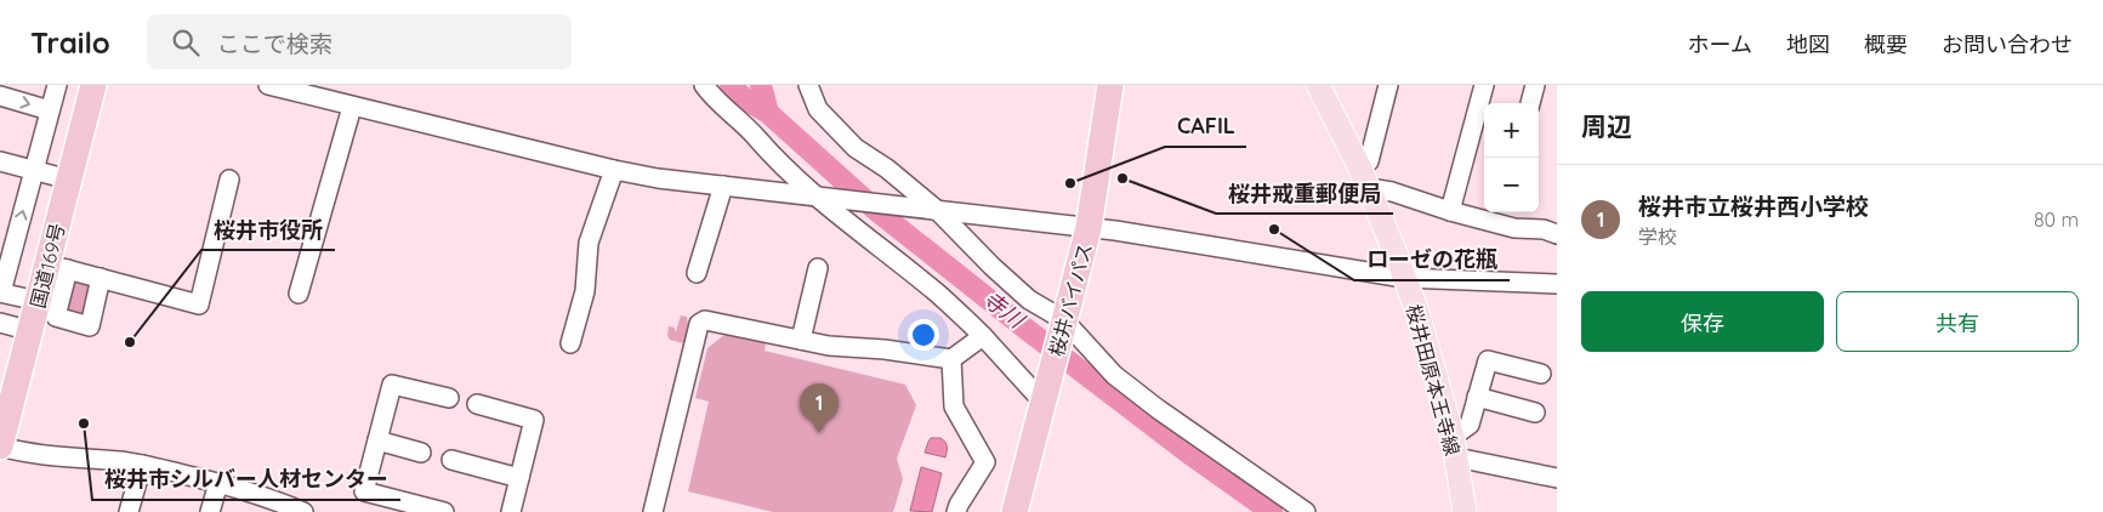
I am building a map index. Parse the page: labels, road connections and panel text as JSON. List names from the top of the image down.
{
  "streets": {
    "highway": ["国道169号", "桜井バイパス"],
    "main road": ["桜井田原本王寺線"]
  },
  "water": ["寺川"],
  "places": [
    "桜井戒重郵便局",
    "CAFIL",
    "ローゼの花瓶",
    "桜井市役所",
    "桜井市シルバー人材センター"
  ],
  "page": {
    "header": "Trailo",
    "search": "ここで検索",
    "nav": [
      "ホーム",
      "地図",
      "概要",
      "お問い合わせ"
    ],
    "heading": "周辺",
    "map_buttons": ["+", "−"],
    "list": [
      {
        "mark": "1",
        "name": "桜井市立桜井西小学校",
        "note": "学校",
        "value": "80 m"
      }
    ],
    "buttons": ["保存", "共有"],
    "pins": "1"
  }
}
